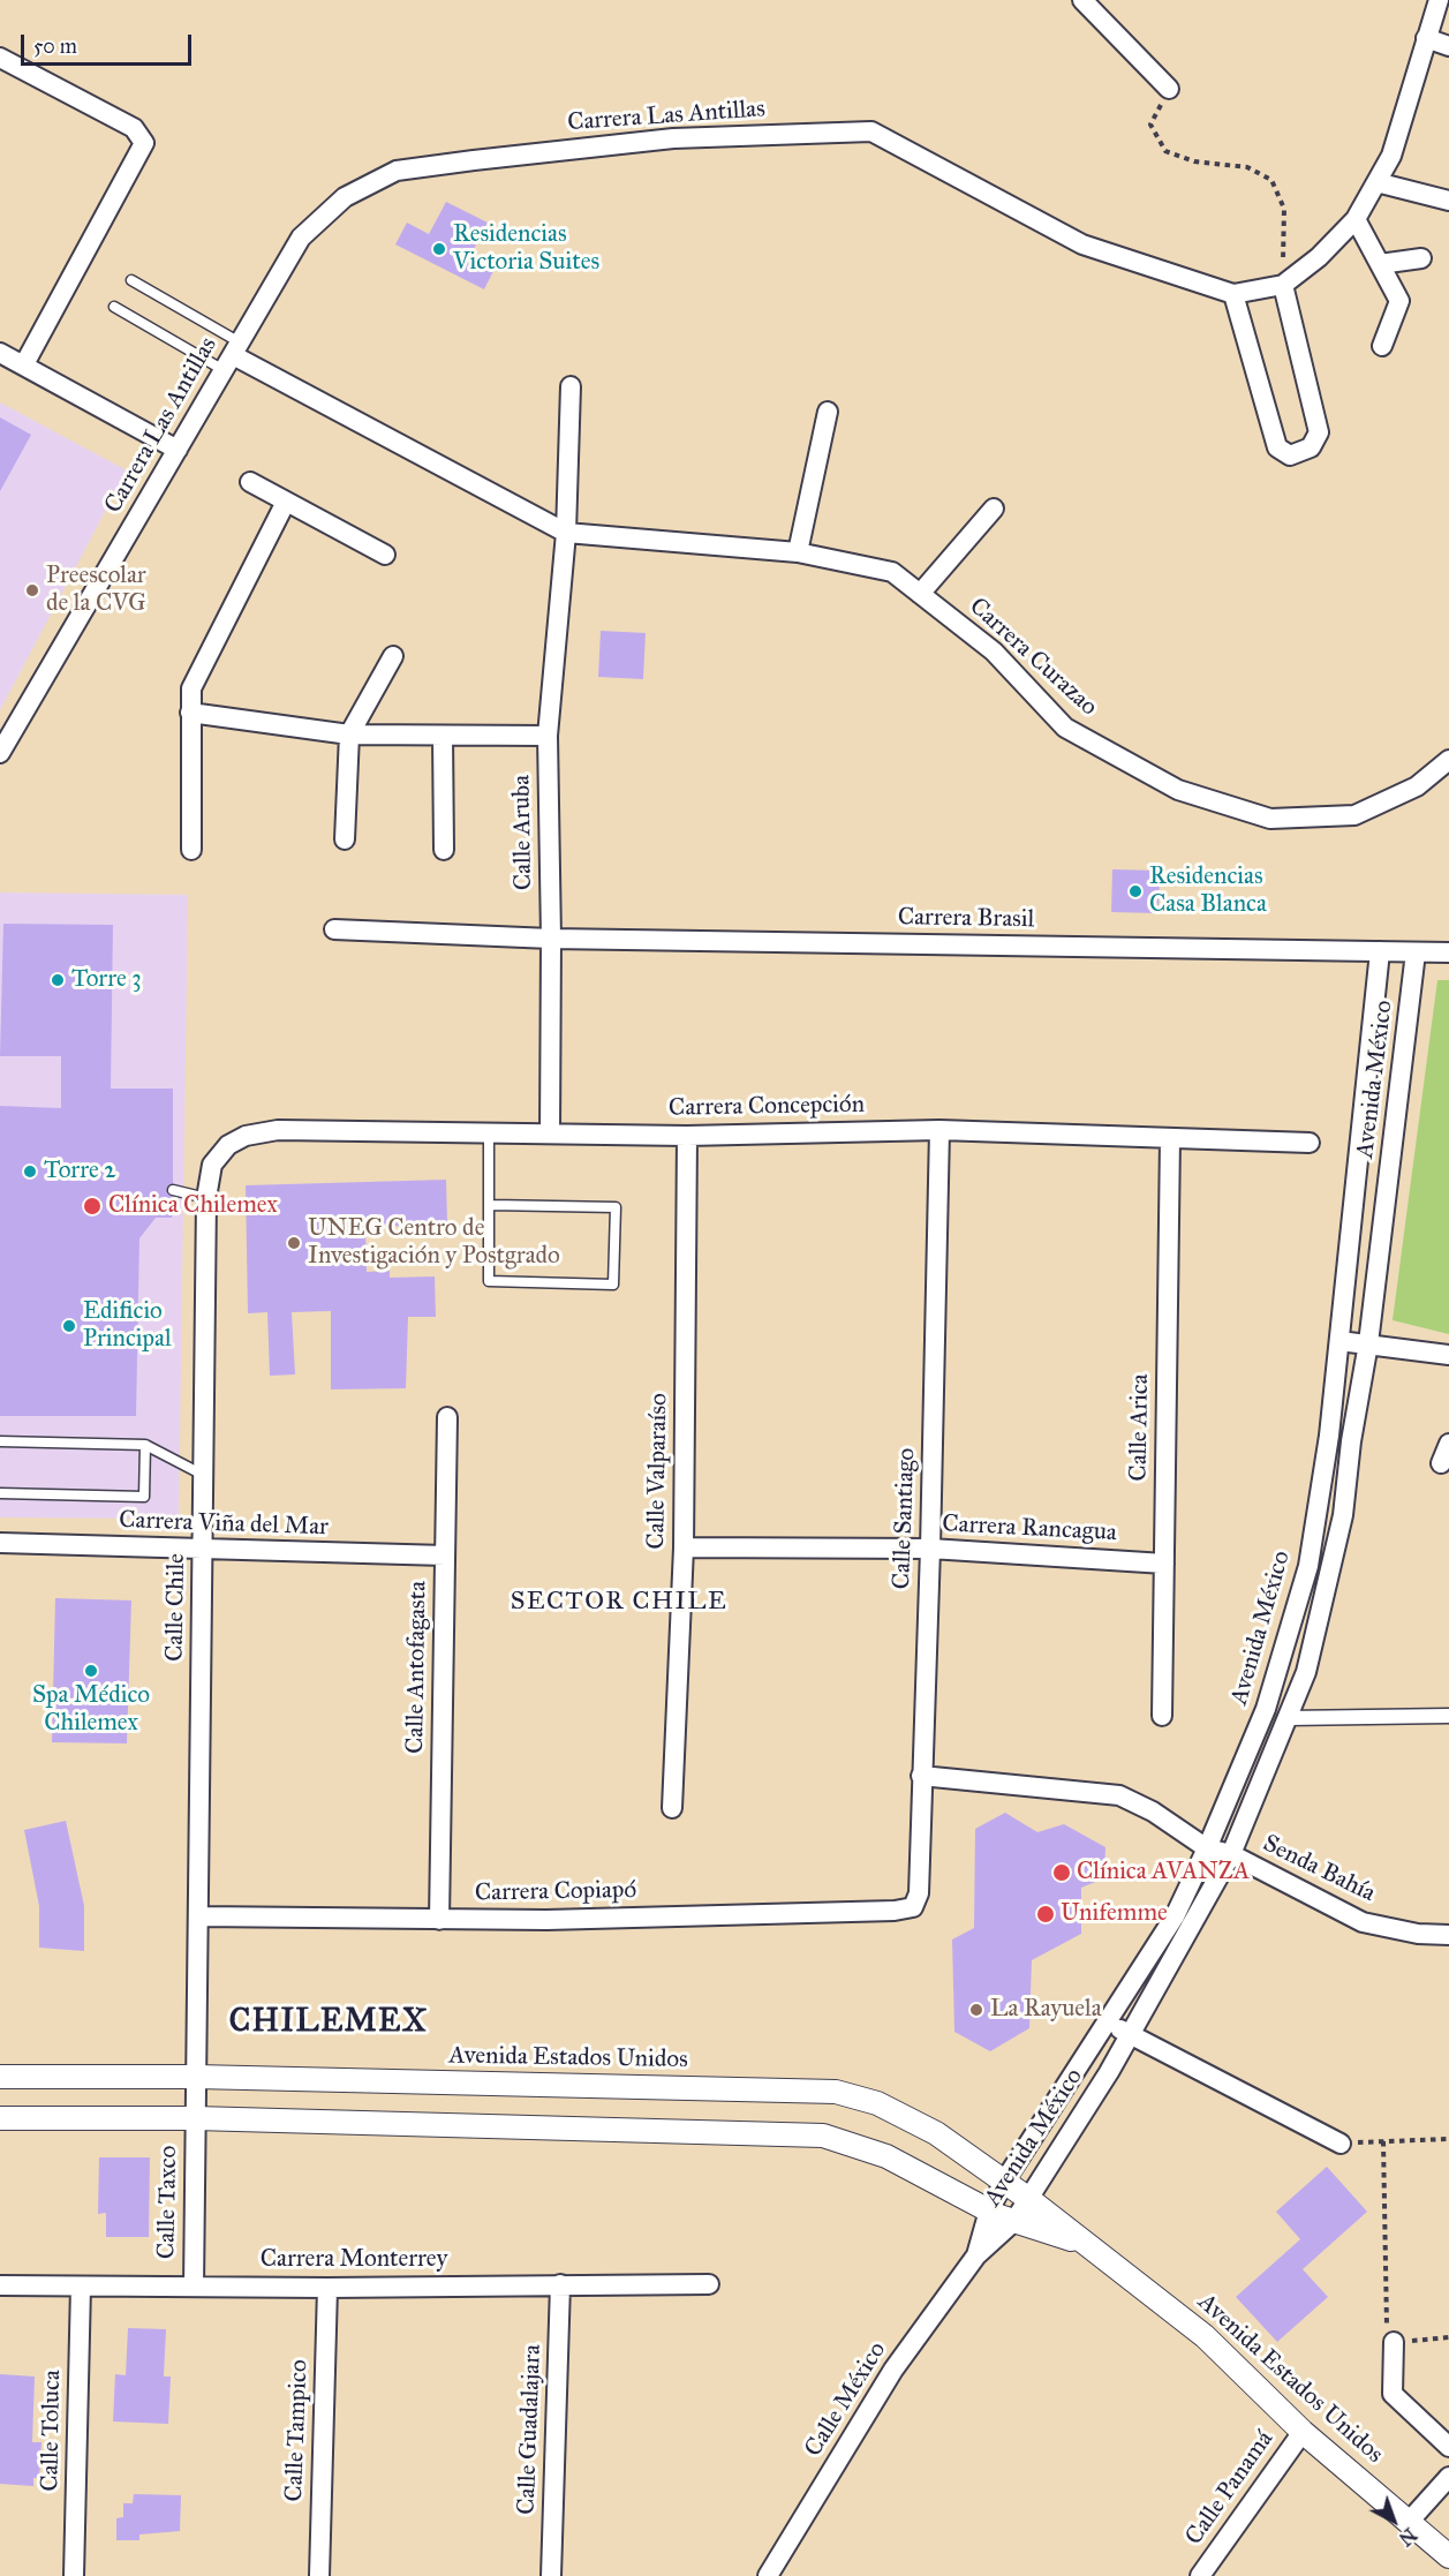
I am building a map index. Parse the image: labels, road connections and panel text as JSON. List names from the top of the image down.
{
  "streets": {
    "street": [
      "Carrera Las Antillas",
      "Carrera Curazao",
      "Calle Aruba",
      "Carrera Brasil",
      "Avenida México",
      "Carrera Concepción",
      "Calle Arica",
      "Calle Valparaíso",
      "Calle Santiago",
      "Carrera Viña del Mar",
      "Carrera Rancagua",
      "Calle Chile",
      "Calle Antofagasta",
      "Senda Bahía",
      "Carrera Copiapó",
      "Avenida Estados Unidos",
      "Calle Taxco",
      "Carrera Monterrey",
      "Calle México",
      "Calle Guadalajara",
      "Calle Toluca",
      "Calle Tampico",
      "Calle Panamá"
    ]
  },
  "crossings": [
    ["Carrera Curazao", "Calle Aruba"],
    ["Calle Aruba", "Carrera Brasil"],
    ["Calle Aruba", "Carrera Concepción"],
    ["Carrera Brasil", "Avenida México"],
    ["Avenida México", "Senda Bahía"],
    ["Avenida México", "Avenida Estados Unidos"],
    ["Avenida México", "Calle México"],
    ["Carrera Concepción", "Calle Arica"],
    ["Carrera Concepción", "Calle Valparaíso"],
    ["Carrera Concepción", "Calle Santiago"],
    ["Carrera Concepción", "Calle Chile"],
    ["Calle Arica", "Carrera Rancagua"],
    ["Calle Valparaíso", "Carrera Rancagua"],
    ["Calle Santiago", "Carrera Rancagua"],
    ["Calle Santiago", "Carrera Copiapó"],
    ["Carrera Viña del Mar", "Calle Chile"],
    ["Carrera Viña del Mar", "Calle Antofagasta"],
    ["Calle Chile", "Carrera Copiapó"],
    ["Calle Chile", "Avenida Estados Unidos"],
    ["Calle Chile", "Calle Taxco"],
    ["Calle Antofagasta", "Carrera Copiapó"],
    ["Avenida Estados Unidos", "Calle Taxco"],
    ["Avenida Estados Unidos", "Calle Panamá"],
    ["Calle Taxco", "Carrera Monterrey"],
    ["Carrera Monterrey", "Calle Guadalajara"],
    ["Carrera Monterrey", "Calle Toluca"],
    ["Carrera Monterrey", "Calle Tampico"]
  ],
  "districts": ["SECTOR CHILE", "CHILEMEX"],
  "places": [
    "Residencias Victoria Suites",
    "Preescolar de la CVG",
    "Residencias Casa Blanca",
    "Torre 3",
    "Torre 2",
    "Clínica Chilemex",
    "UNEG Centro de Investigación y Postgrado",
    "Edificio Principal",
    "Spa Médico Chilemex",
    "Clínica AVANZA",
    "Unifemme",
    "La Rayuela"
  ],
  "scale_bar": "50 m",
  "north": "bottom right"
}
